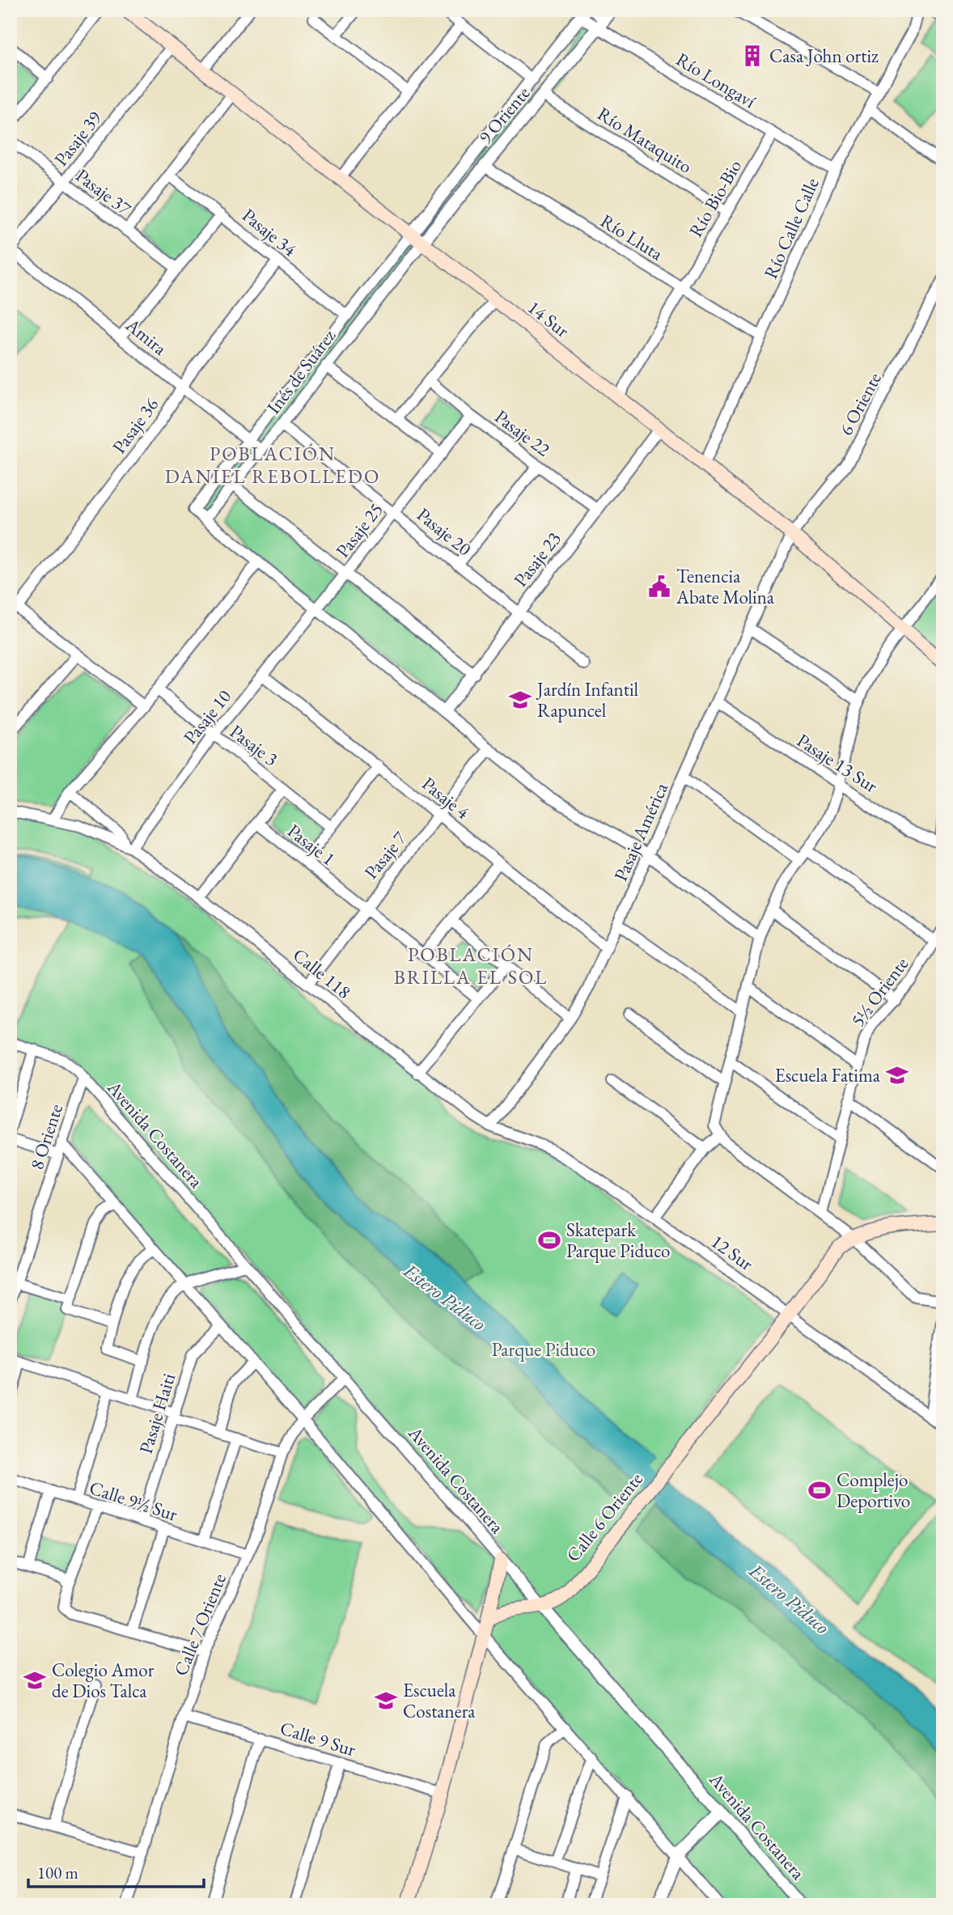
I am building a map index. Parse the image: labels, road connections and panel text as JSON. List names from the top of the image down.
{
  "streets": {
    "main road": ["14 Sur", "Calle 6 Oriente"],
    "street": [
      "Río Longaví",
      "9 Oriente",
      "Pasaje 39",
      "Río Mataquito",
      "Pasaje 37",
      "Río Bio-Bio",
      "Río Calle Calle",
      "Pasaje 34",
      "Río Lluta",
      "Amira",
      "Inés de Suárez",
      "6 Oriente",
      "Pasaje 36",
      "Pasaje 22",
      "Pasaje 25",
      "Pasaje 20",
      "Pasaje 23",
      "Pasaje 10",
      "Pasaje 3",
      "Pasaje 13 Sur",
      "Pasaje 4",
      "Pasaje América",
      "Pasaje 1",
      "Pasaje 7",
      "Calle 118",
      "5½ Oriente",
      "Avenida Costanera",
      "8 Oriente",
      "12 Sur",
      "Pasaje Haiti",
      "Calle 9½ Sur",
      "Calle 7 Oriente",
      "Calle 9 Sur"
    ]
  },
  "crossings": [
    ["Río Longaví", "9 Oriente"],
    ["Río Longaví", "Río Bio-Bio"],
    ["Río Longaví", "Río Calle Calle"],
    ["9 Oriente", "Río Mataquito"],
    ["9 Oriente", "Río Lluta"],
    ["9 Oriente", "14 Sur"],
    ["9 Oriente", "Inés de Suárez"],
    ["Pasaje 39", "Pasaje 37"],
    ["Pasaje 39", "14 Sur"],
    ["Pasaje 39", "Amira"],
    ["Río Mataquito", "Río Bio-Bio"],
    ["Río Bio-Bio", "Río Lluta"],
    ["Río Bio-Bio", "14 Sur"],
    ["Río Calle Calle", "Río Lluta"],
    ["Río Calle Calle", "14 Sur"],
    ["Pasaje 34", "Inés de Suárez"],
    ["Pasaje 34", "Pasaje 36"],
    ["14 Sur", "Inés de Suárez"],
    ["14 Sur", "6 Oriente"],
    ["14 Sur", "Pasaje 23"],
    ["14 Sur", "Pasaje América"],
    ["Amira", "Inés de Suárez"],
    ["Amira", "Pasaje 36"],
    ["Inés de Suárez", "Pasaje 20"],
    ["6 Oriente", "Pasaje América"],
    ["Pasaje 22", "Pasaje 25"],
    ["Pasaje 22", "Pasaje 23"],
    ["Pasaje 25", "Pasaje 20"],
    ["Pasaje 25", "Pasaje 10"],
    ["Pasaje 20", "Pasaje 23"],
    ["Pasaje 10", "Pasaje 3"],
    ["Pasaje 10", "Pasaje 4"],
    ["Pasaje 10", "Calle 118"],
    ["Pasaje 13 Sur", "Pasaje América"],
    ["Pasaje 4", "Pasaje América"],
    ["Pasaje 4", "Pasaje 7"],
    ["Pasaje América", "Calle 118"],
    ["Pasaje América", "12 Sur"],
    ["Pasaje 1", "Pasaje 7"],
    ["Pasaje 7", "Calle 118"],
    ["Calle 118", "12 Sur"],
    ["Avenida Costanera", "8 Oriente"],
    ["Avenida Costanera", "Calle 6 Oriente"],
    ["Avenida Costanera", "Calle 7 Oriente"],
    ["12 Sur", "Calle 6 Oriente"],
    ["Pasaje Haiti", "Calle 9½ Sur"],
    ["Calle 9½ Sur", "Calle 7 Oriente"],
    ["Calle 7 Oriente", "Calle 9 Sur"]
  ],
  "districts": ["POBLACIÓN DANIEL REBOLLEDO", "POBLACIÓN BRILLA EL SOL"],
  "water": ["Estero Piduco"],
  "parks": ["Parque Piduco"],
  "places": {
    "building": ["Casa John ortiz"],
    "public building": ["Tenencia Abate Molina"],
    "school or university": [
      "Jardín Infantil Rapuncel",
      "Escuela Fatima",
      "Colegio Amor de Dios Talca",
      "Escuela Costanera"
    ],
    "sports": ["Skatepark Parque Piduco", "Complejo Deportivo"]
  },
  "scale_bar": "100 m"
}
